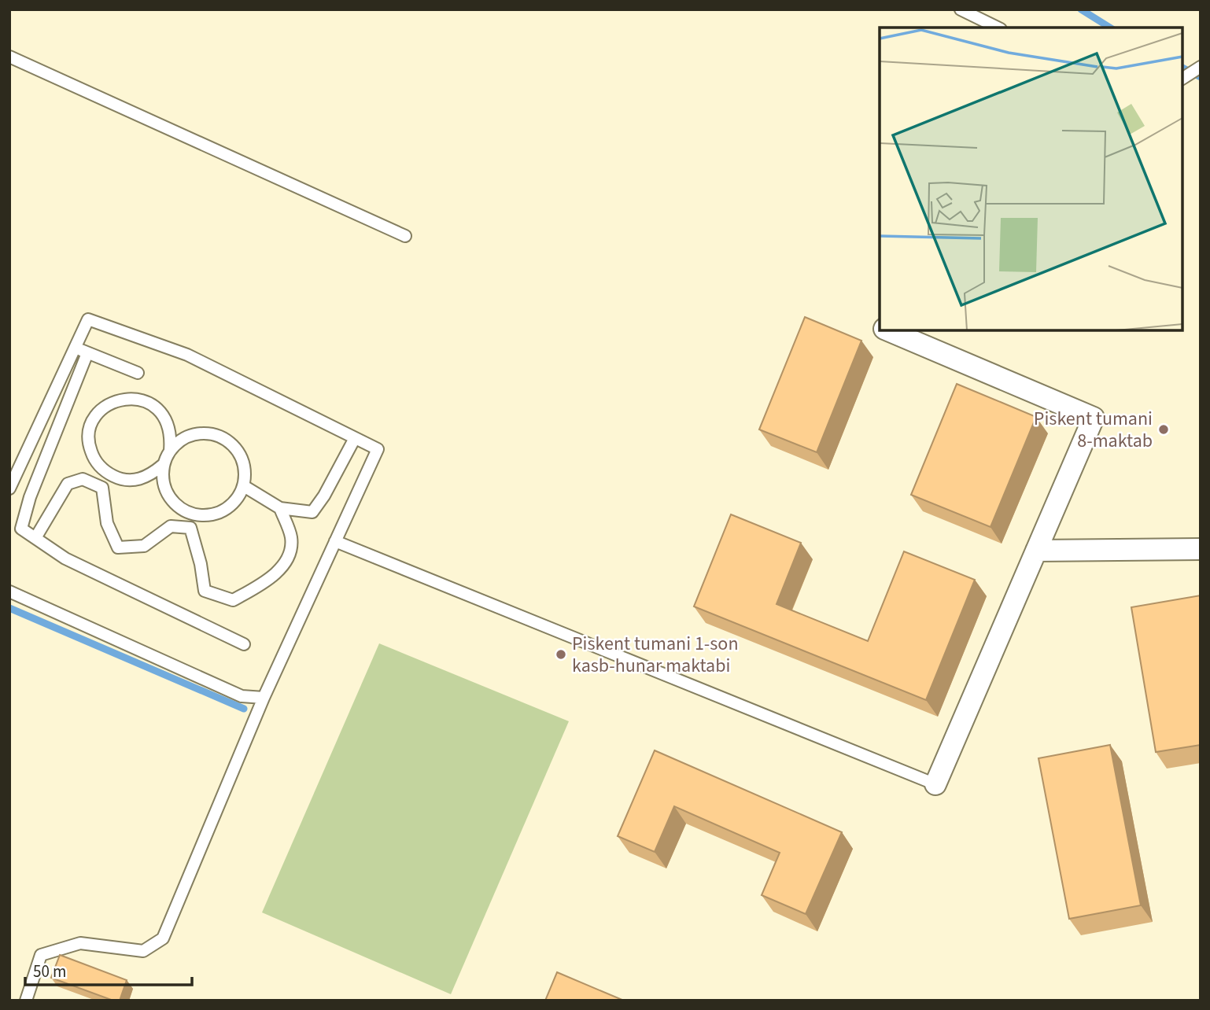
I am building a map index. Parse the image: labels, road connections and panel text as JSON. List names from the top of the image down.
{
  "places": ["Piskent tumani 8-maktab", "Piskent tumani 1-son kasb-hunar maktabi"],
  "scale_bar": "50 m"
}
